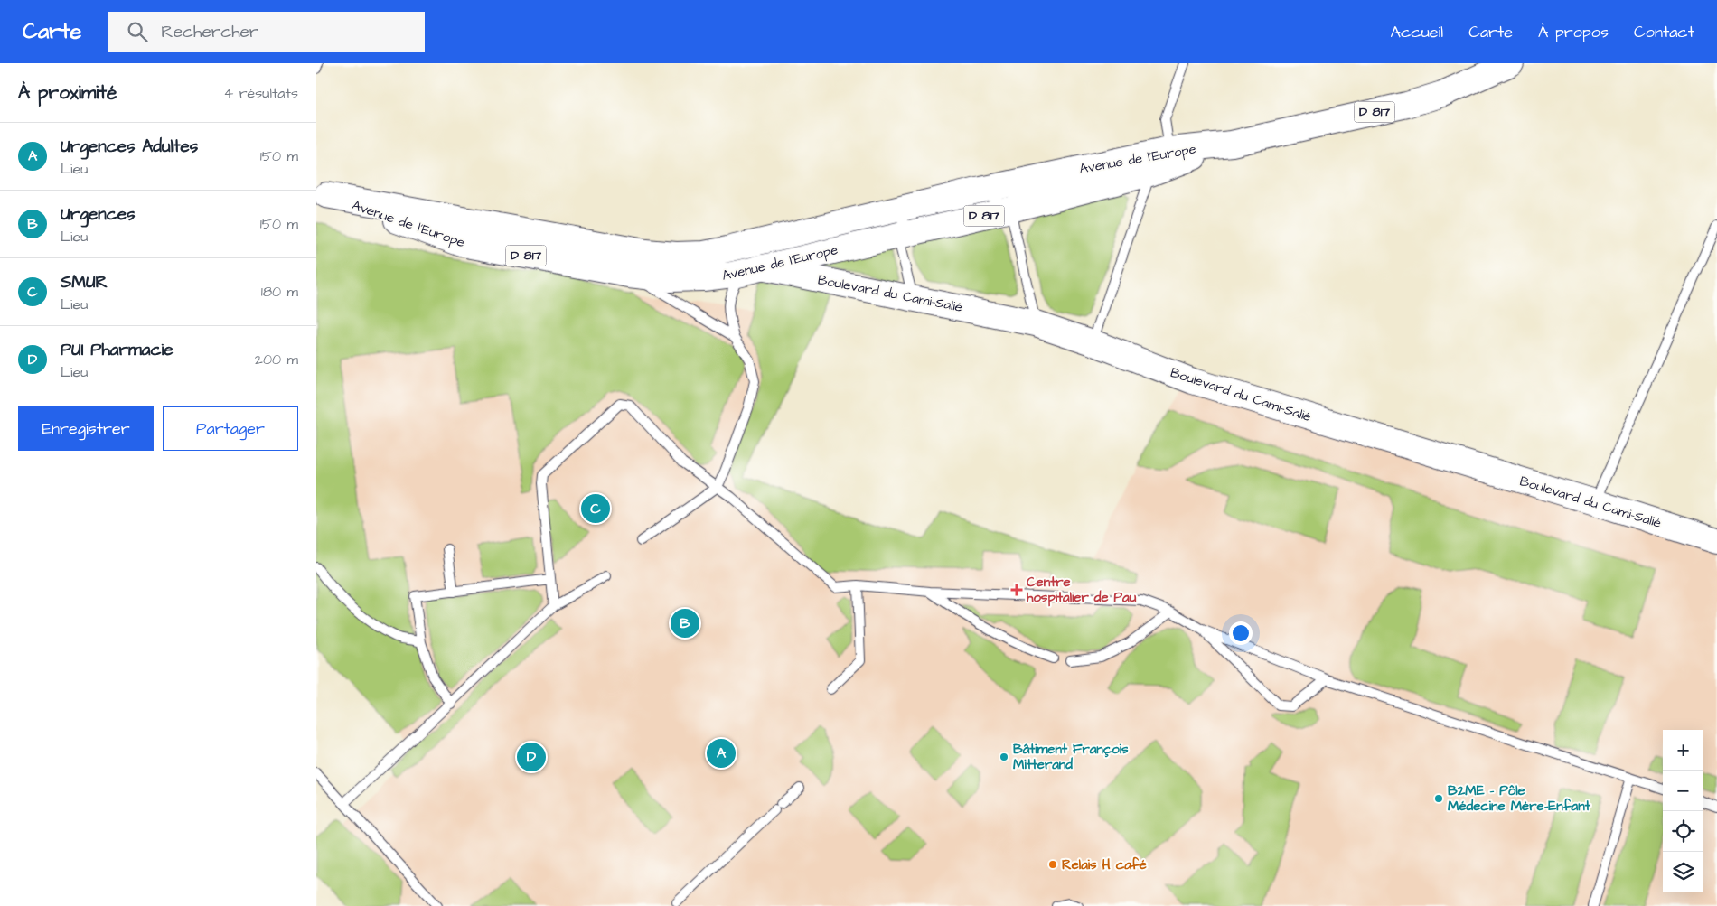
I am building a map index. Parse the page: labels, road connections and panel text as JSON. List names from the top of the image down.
{
  "streets": {
    "main road": ["D 817", "Avenue de l'Europe", "Boulevard du Cami-Salié"]
  },
  "crossings": [
    ["Avenue de l'Europe", "Boulevard du Cami-Salié"]
  ],
  "places": {
    "health": ["Centre hospitalier de Pau"],
    "other": ["Bâtiment François Mitterand", "B2ME - Pôle Médecine Mère-Enfant", "Relais H café"]
  },
  "page": {
    "header": "Carte",
    "search": "Rechercher",
    "nav": [
      "Accueil",
      "Carte",
      "À propos",
      "Contact"
    ],
    "heading": ["À proximité", "4 résultats"],
    "list": [
      {
        "mark": "A",
        "name": "Urgences Adultes",
        "note": "Lieu",
        "value": "150 m"
      },
      {
        "mark": "B",
        "name": "Urgences",
        "note": "Lieu",
        "value": "150 m"
      },
      {
        "mark": "C",
        "name": "SMUR",
        "note": "Lieu",
        "value": "180 m"
      },
      {
        "mark": "D",
        "name": "PUI Pharmacie",
        "note": "Lieu",
        "value": "200 m"
      }
    ],
    "buttons": ["Enregistrer", "Partager"],
    "pins": [
      "C",
      "B",
      "A",
      "D"
    ],
    "map_buttons": ["+", "−"]
  }
}
